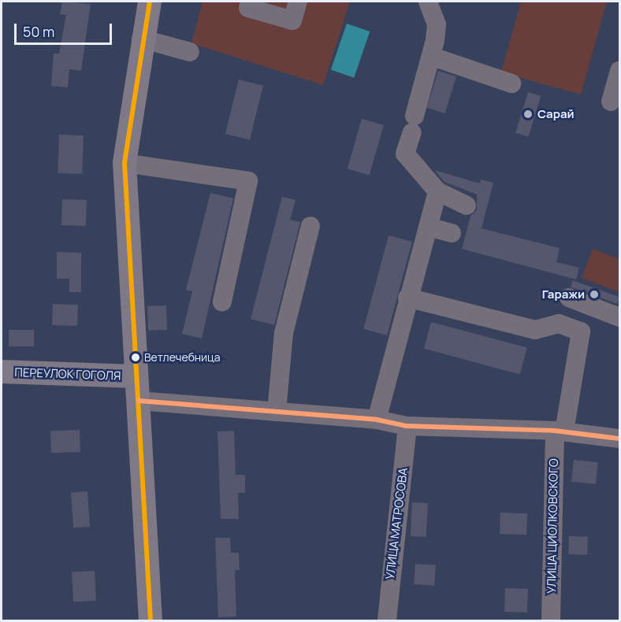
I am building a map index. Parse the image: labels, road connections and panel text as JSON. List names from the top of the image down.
{
  "streets": {
    "main road": ["ПЕРЕУЛОК ГОГОЛЯ"],
    "street": ["УЛИЦА МАТРОСОВА", "УЛИЦА ЦИОЛКОВСКОГО"]
  },
  "places": ["Сарай", "Гаражи", "Ветлечебница"],
  "scale_bar": "50 m"
}
